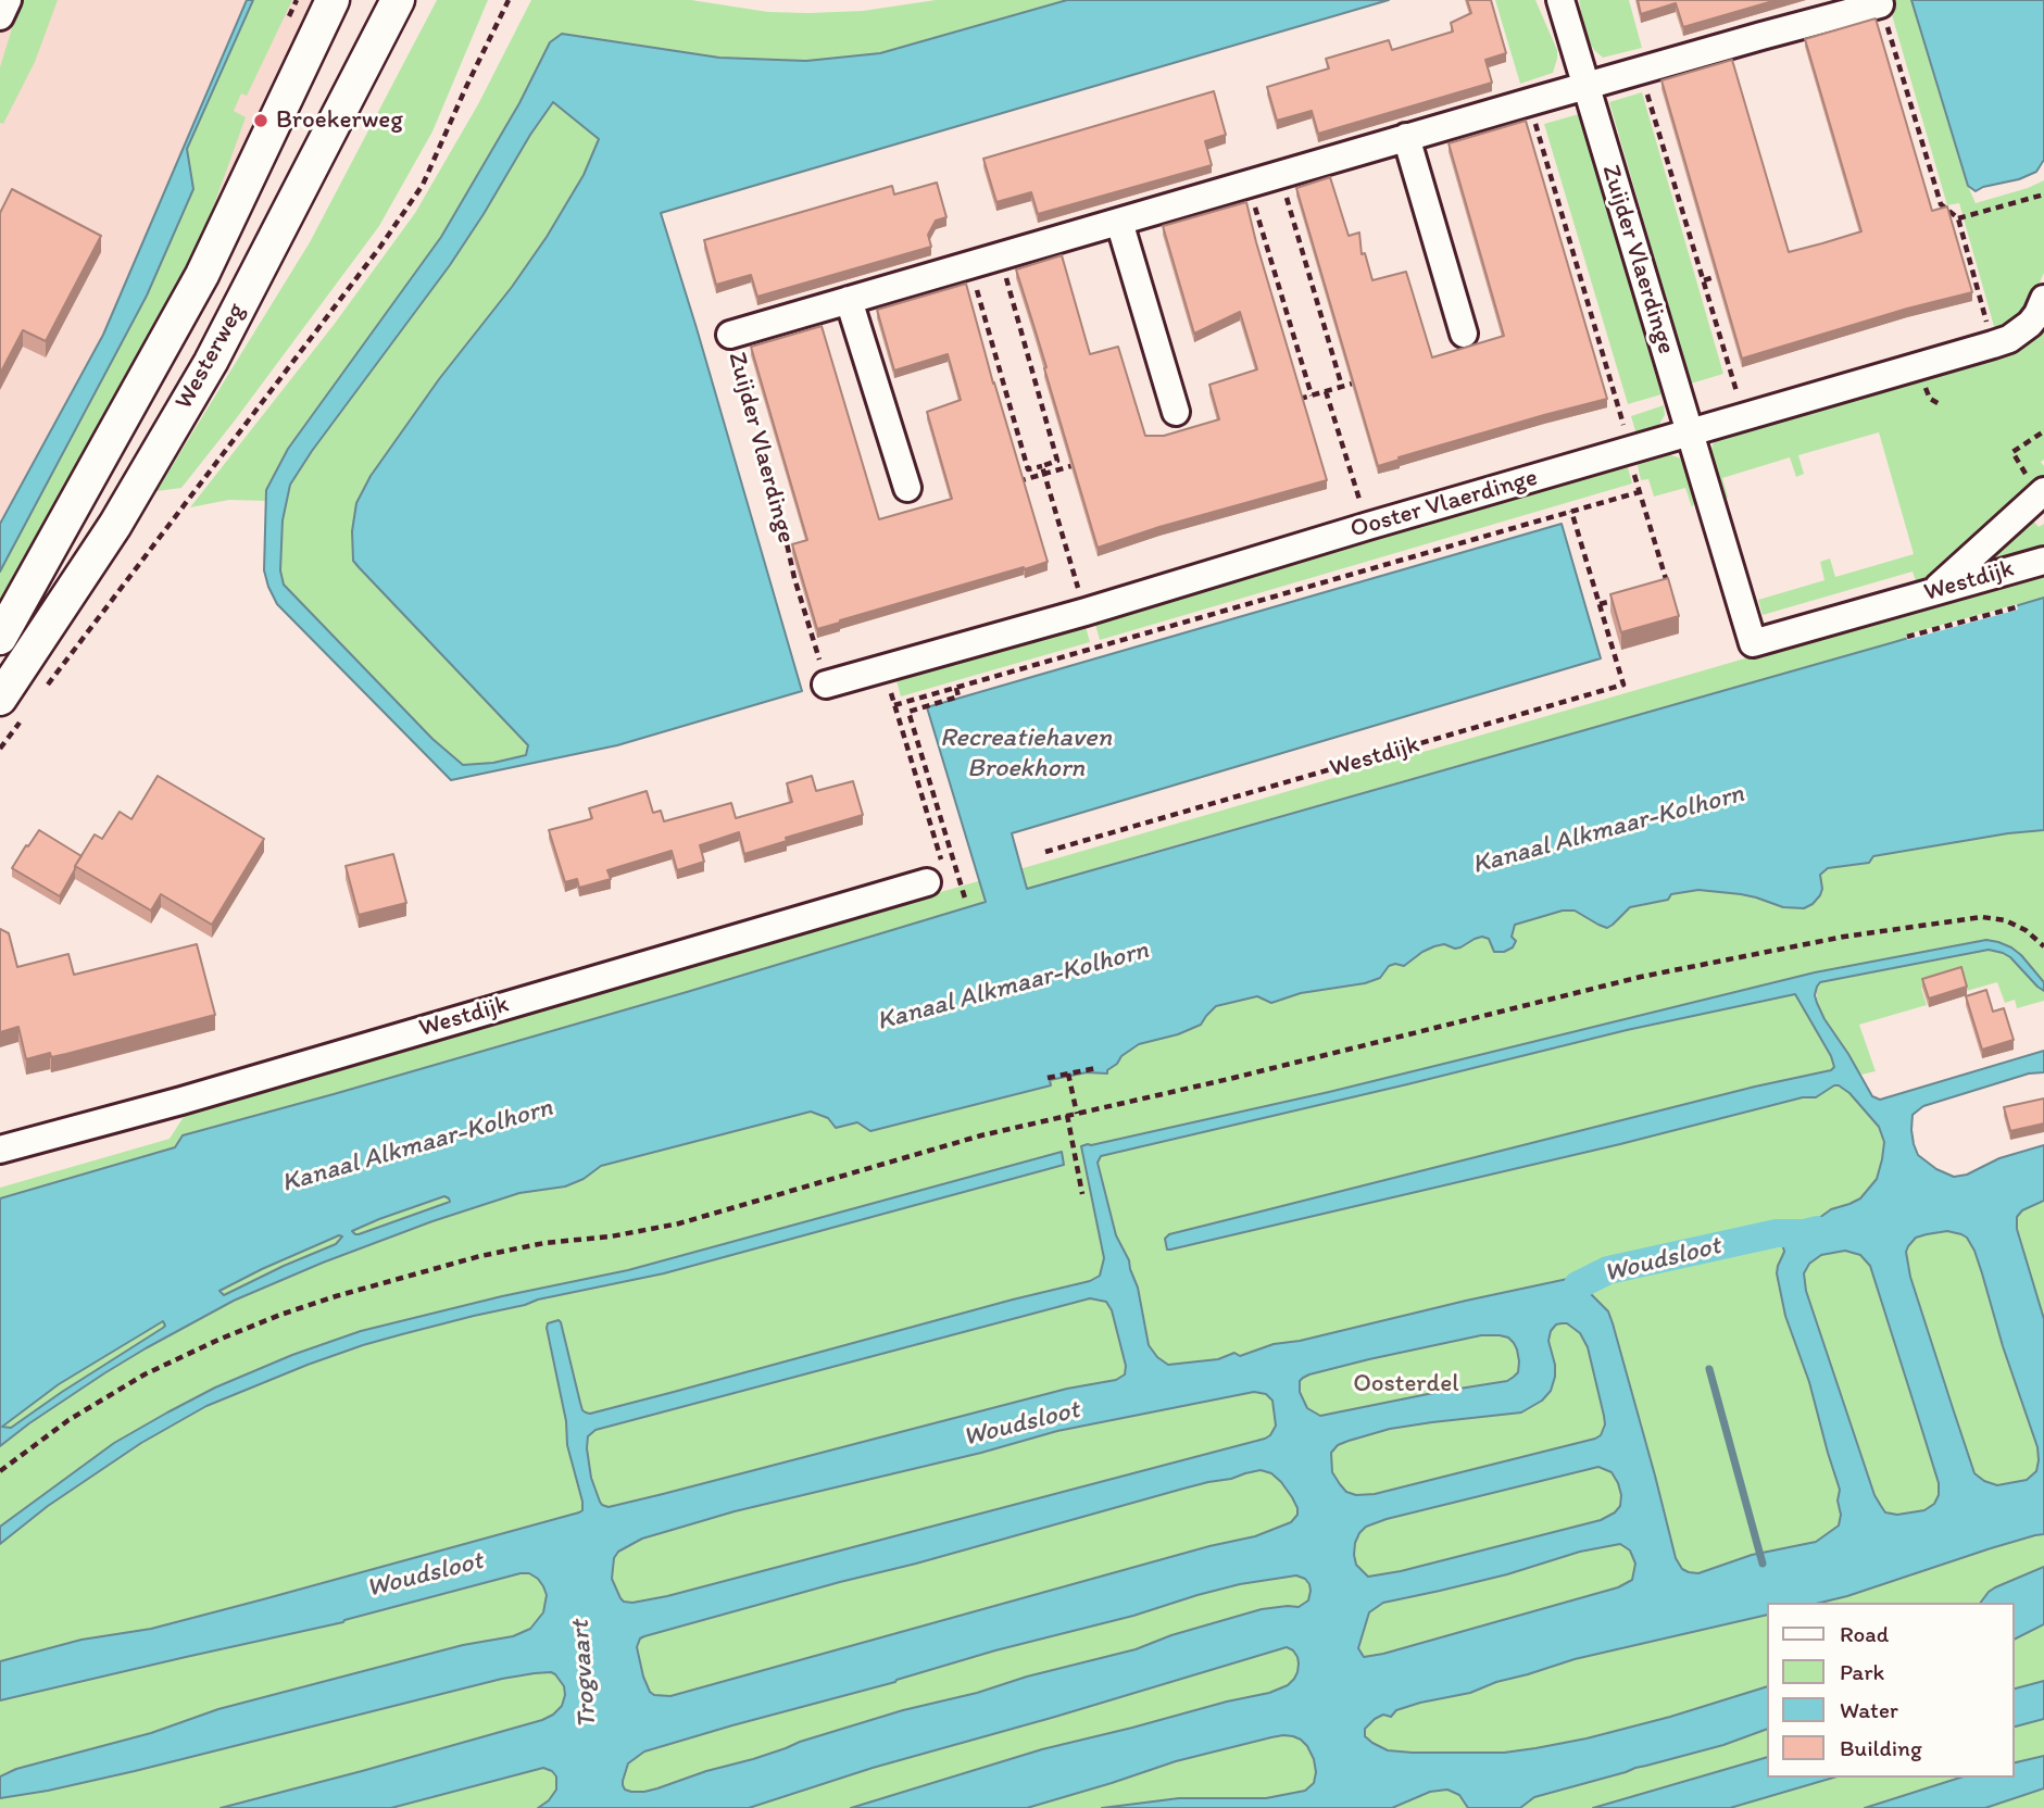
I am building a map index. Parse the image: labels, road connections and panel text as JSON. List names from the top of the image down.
{
  "streets": {
    "main road": ["Westerweg"],
    "street": ["Zuijder Vlaerdinge", "Ooster Vlaerdinge", "Westdijk"]
  },
  "crossings": [
    ["Zuijder Vlaerdinge", "Ooster Vlaerdinge"],
    ["Zuijder Vlaerdinge", "Westdijk"],
    ["Ooster Vlaerdinge", "Westdijk"]
  ],
  "water": [
    "Recreatiehaven Broekhorn",
    "Kanaal Alkmaar-Kolhorn",
    "Woudsloot",
    "Trogvaart"
  ],
  "parks": ["Oosterdel"],
  "places": ["Broekerweg"],
  "legend": [
    "Road",
    "Park",
    "Water",
    "Building"
  ]
}
